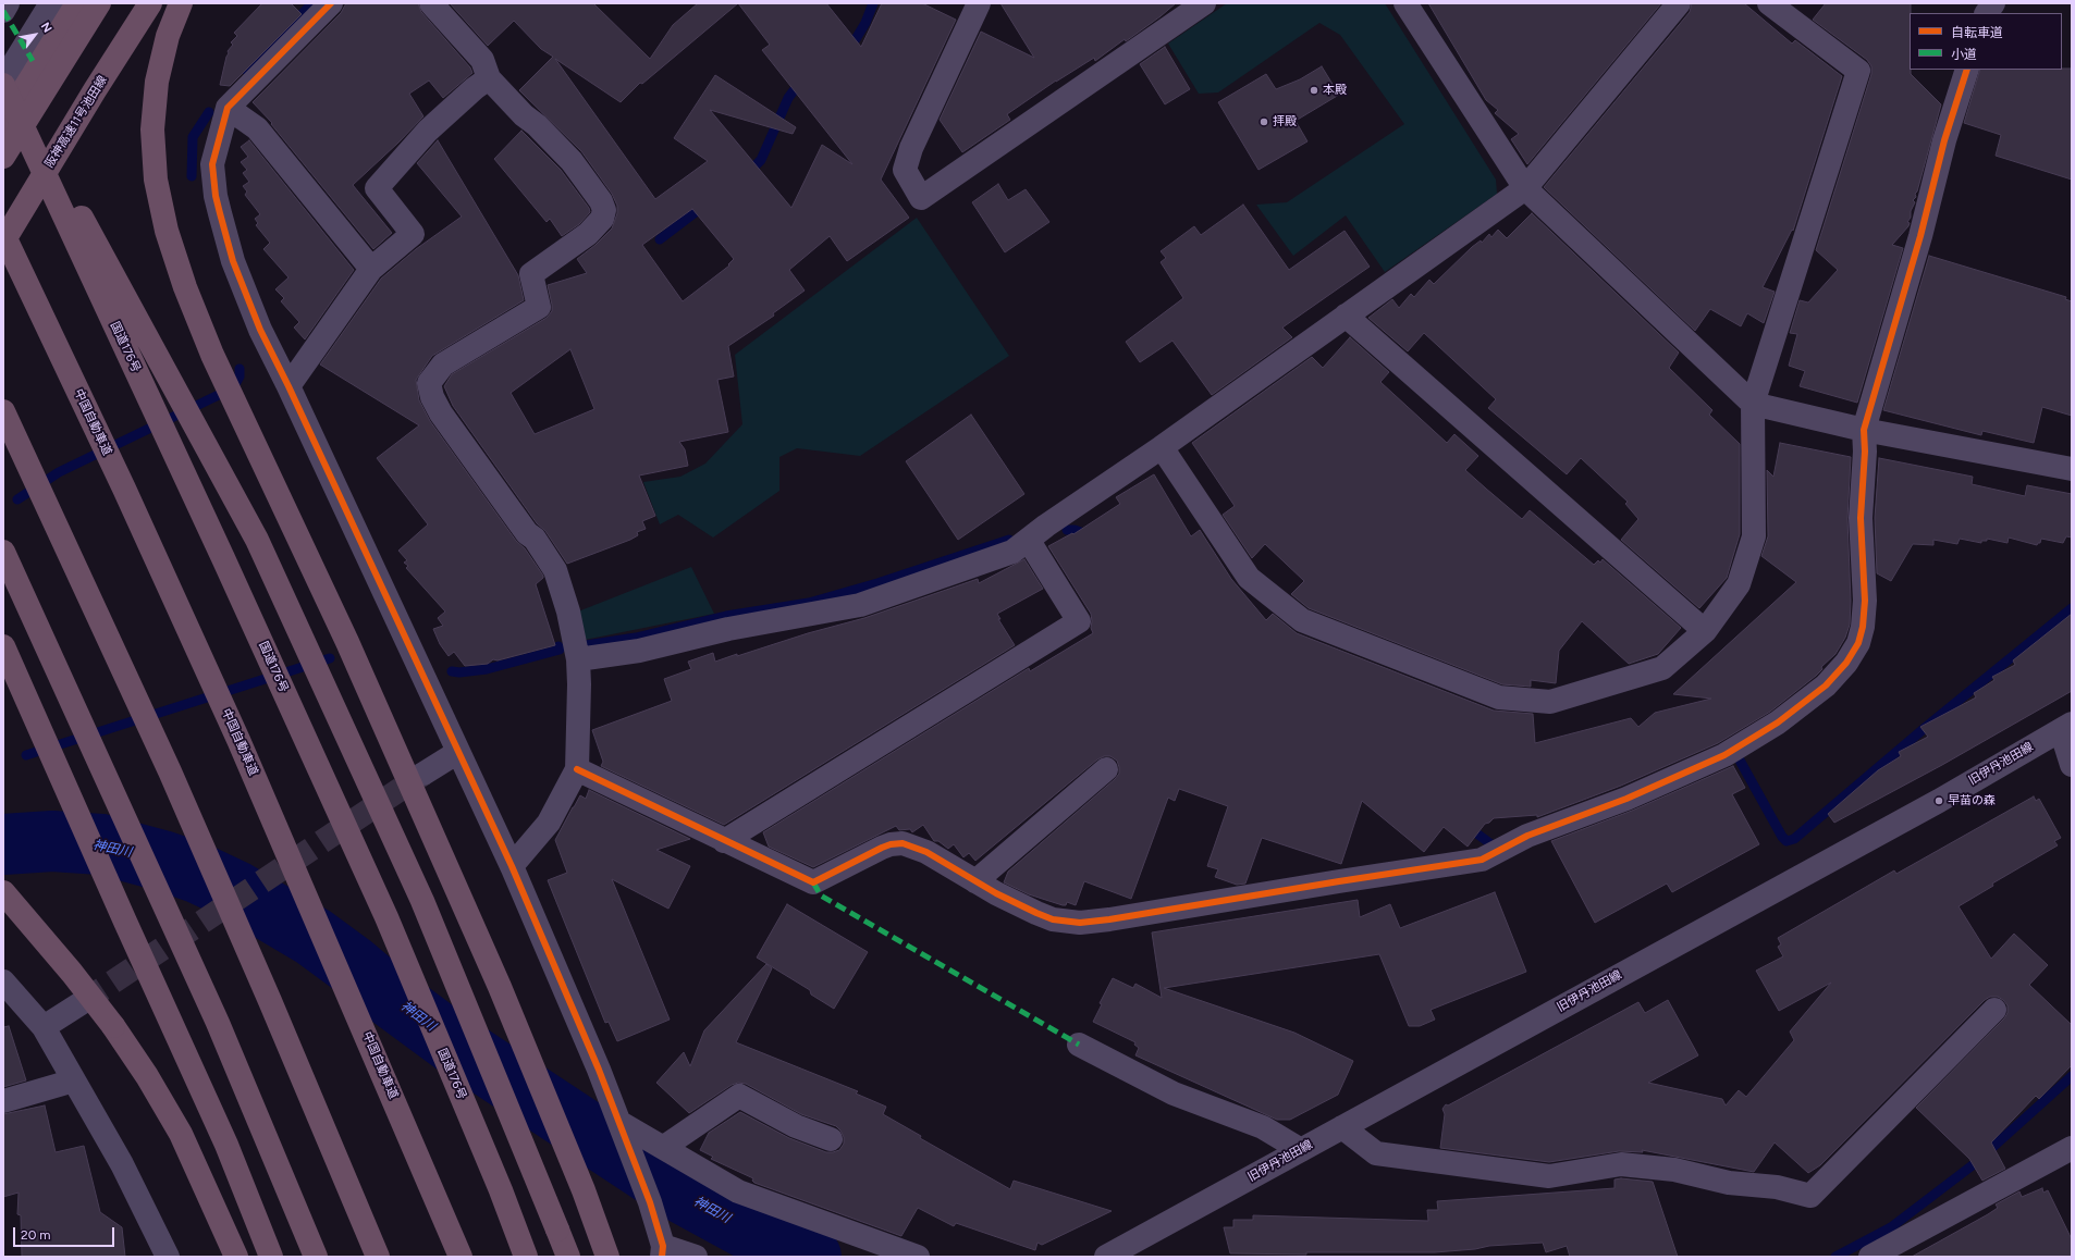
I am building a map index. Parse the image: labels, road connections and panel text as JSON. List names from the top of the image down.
{
  "streets": {
    "highway": ["阪神高速11号池田線", "国道176号", "中国自動車道"],
    "street": ["旧伊丹池田線"]
  },
  "water": ["神田川"],
  "places": ["本殿", "拝殿", "早苗の森"],
  "legend": ["自転車道", "小道"],
  "scale_bar": "20 m",
  "north": "top right"
}
